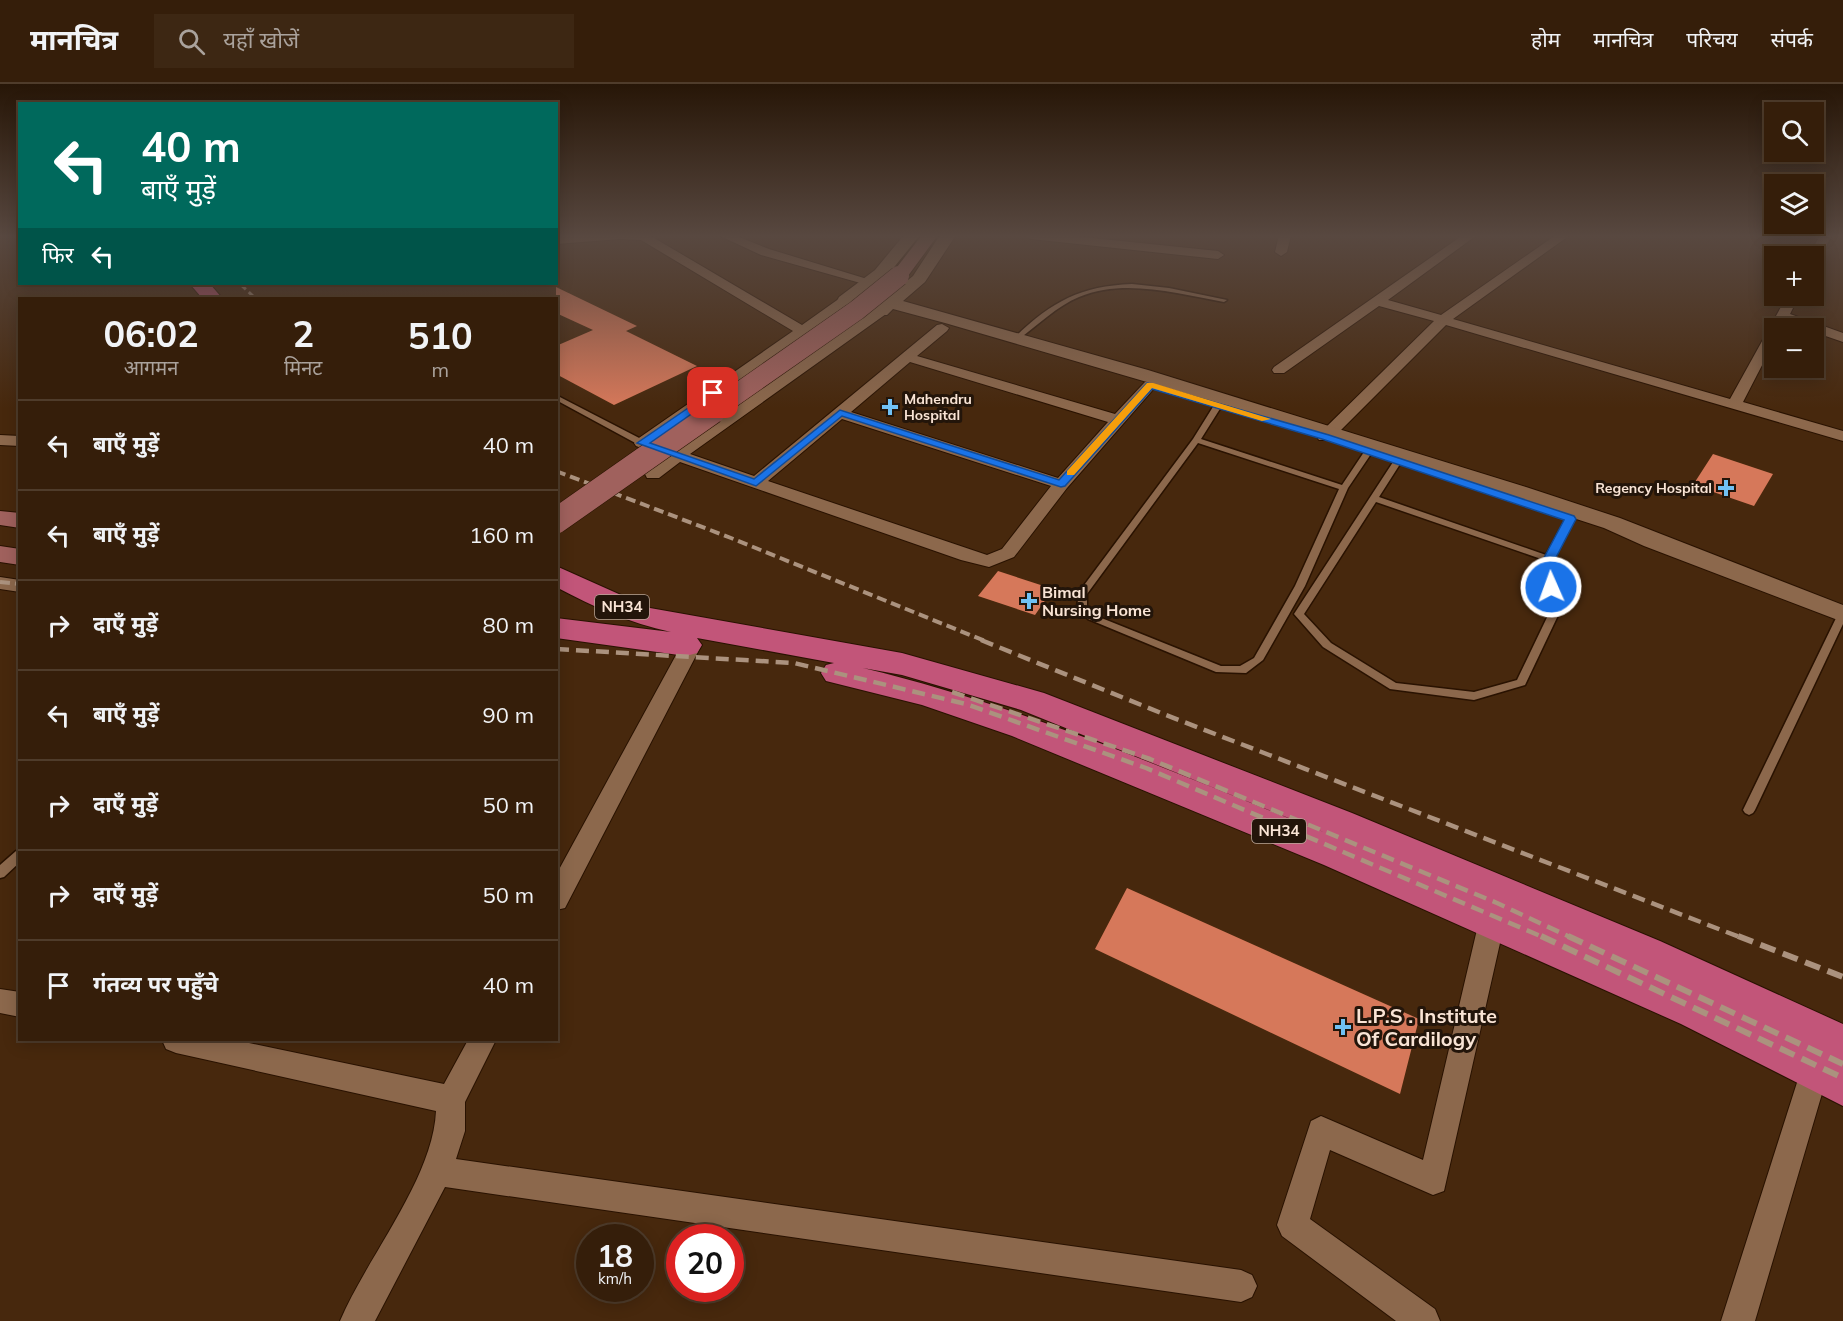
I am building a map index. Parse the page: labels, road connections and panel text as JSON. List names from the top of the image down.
{
  "streets": {
    "highway": ["NH34"]
  },
  "places": {
    "health": [
      "Mahendru Hospital",
      "Regency Hospital",
      "Bimal Nursing Home",
      "L.P.S . Institute Of Cardilogy"
    ]
  },
  "page": {
    "header": "मानचित्र",
    "search": "यहाँ खोजें",
    "nav": [
      "होम",
      "मानचित्र",
      "परिचय",
      "संपर्क"
    ],
    "map_buttons": ["+", "−"],
    "turn": ["40 m", "बाएँ मुड़ें"],
    "then": "फिर",
    "eta": [
      "06:02",
      "आगमन",
      "2",
      "मिनट",
      "510",
      "m"
    ],
    "list": [
      {
        "name": "बाएँ मुड़ें",
        "value": "40 m"
      },
      {
        "name": "बाएँ मुड़ें",
        "value": "160 m"
      },
      {
        "name": "दाएँ मुड़ें",
        "value": "80 m"
      },
      {
        "name": "बाएँ मुड़ें",
        "value": "90 m"
      },
      {
        "name": "दाएँ मुड़ें",
        "value": "50 m"
      },
      {
        "name": "दाएँ मुड़ें",
        "value": "50 m"
      },
      {
        "name": "गंतव्य पर पहुँचे",
        "value": "40 m"
      }
    ],
    "speed": "18 km/h",
    "limit": "20"
  }
}
